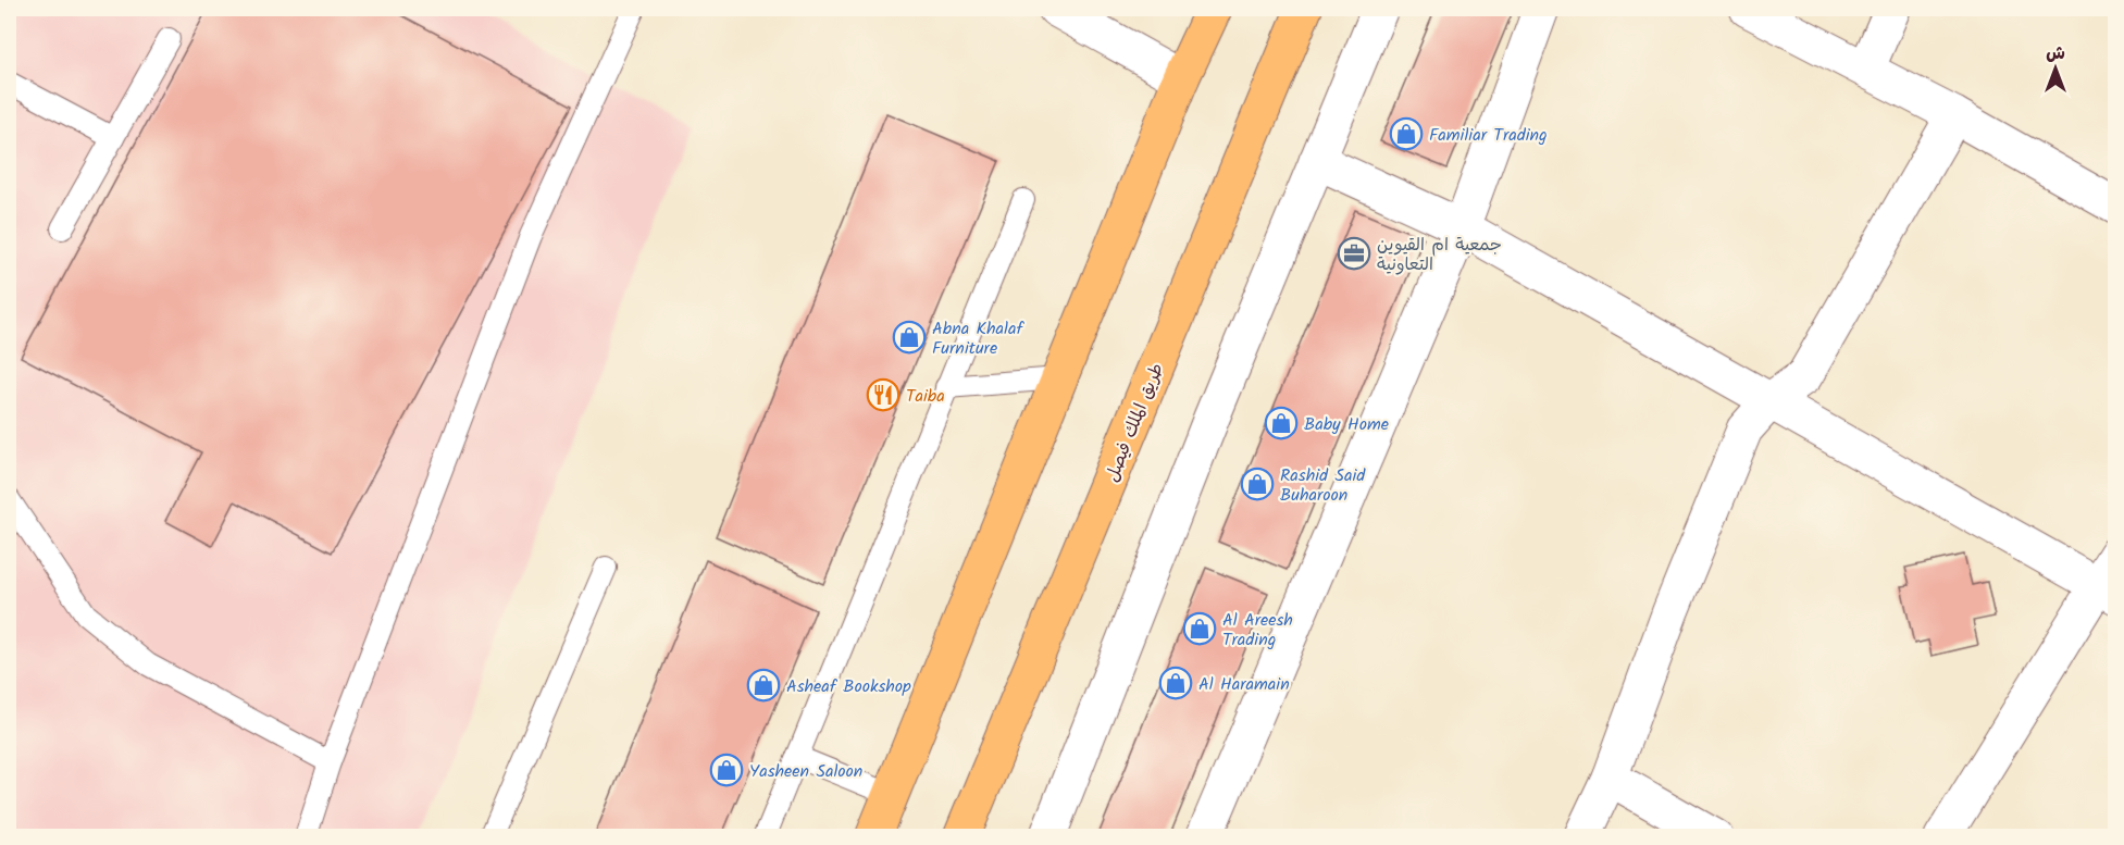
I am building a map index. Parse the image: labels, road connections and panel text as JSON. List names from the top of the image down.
{
  "streets": {
    "main road": ["طريق الملك فيصل"]
  },
  "places": {
    "shop": [
      "Familiar Trading",
      "Abna Khalaf Furniture",
      "Baby Home",
      "Rashid Said Buharoon",
      "Al Areesh Trading",
      "Al Haramain",
      "Asheaf Bookshop",
      "Yasheen Saloon"
    ],
    "office": ["جمعية ام القيوين التعاونية"],
    "restaurant": ["Taiba"]
  },
  "north": "top"
}
